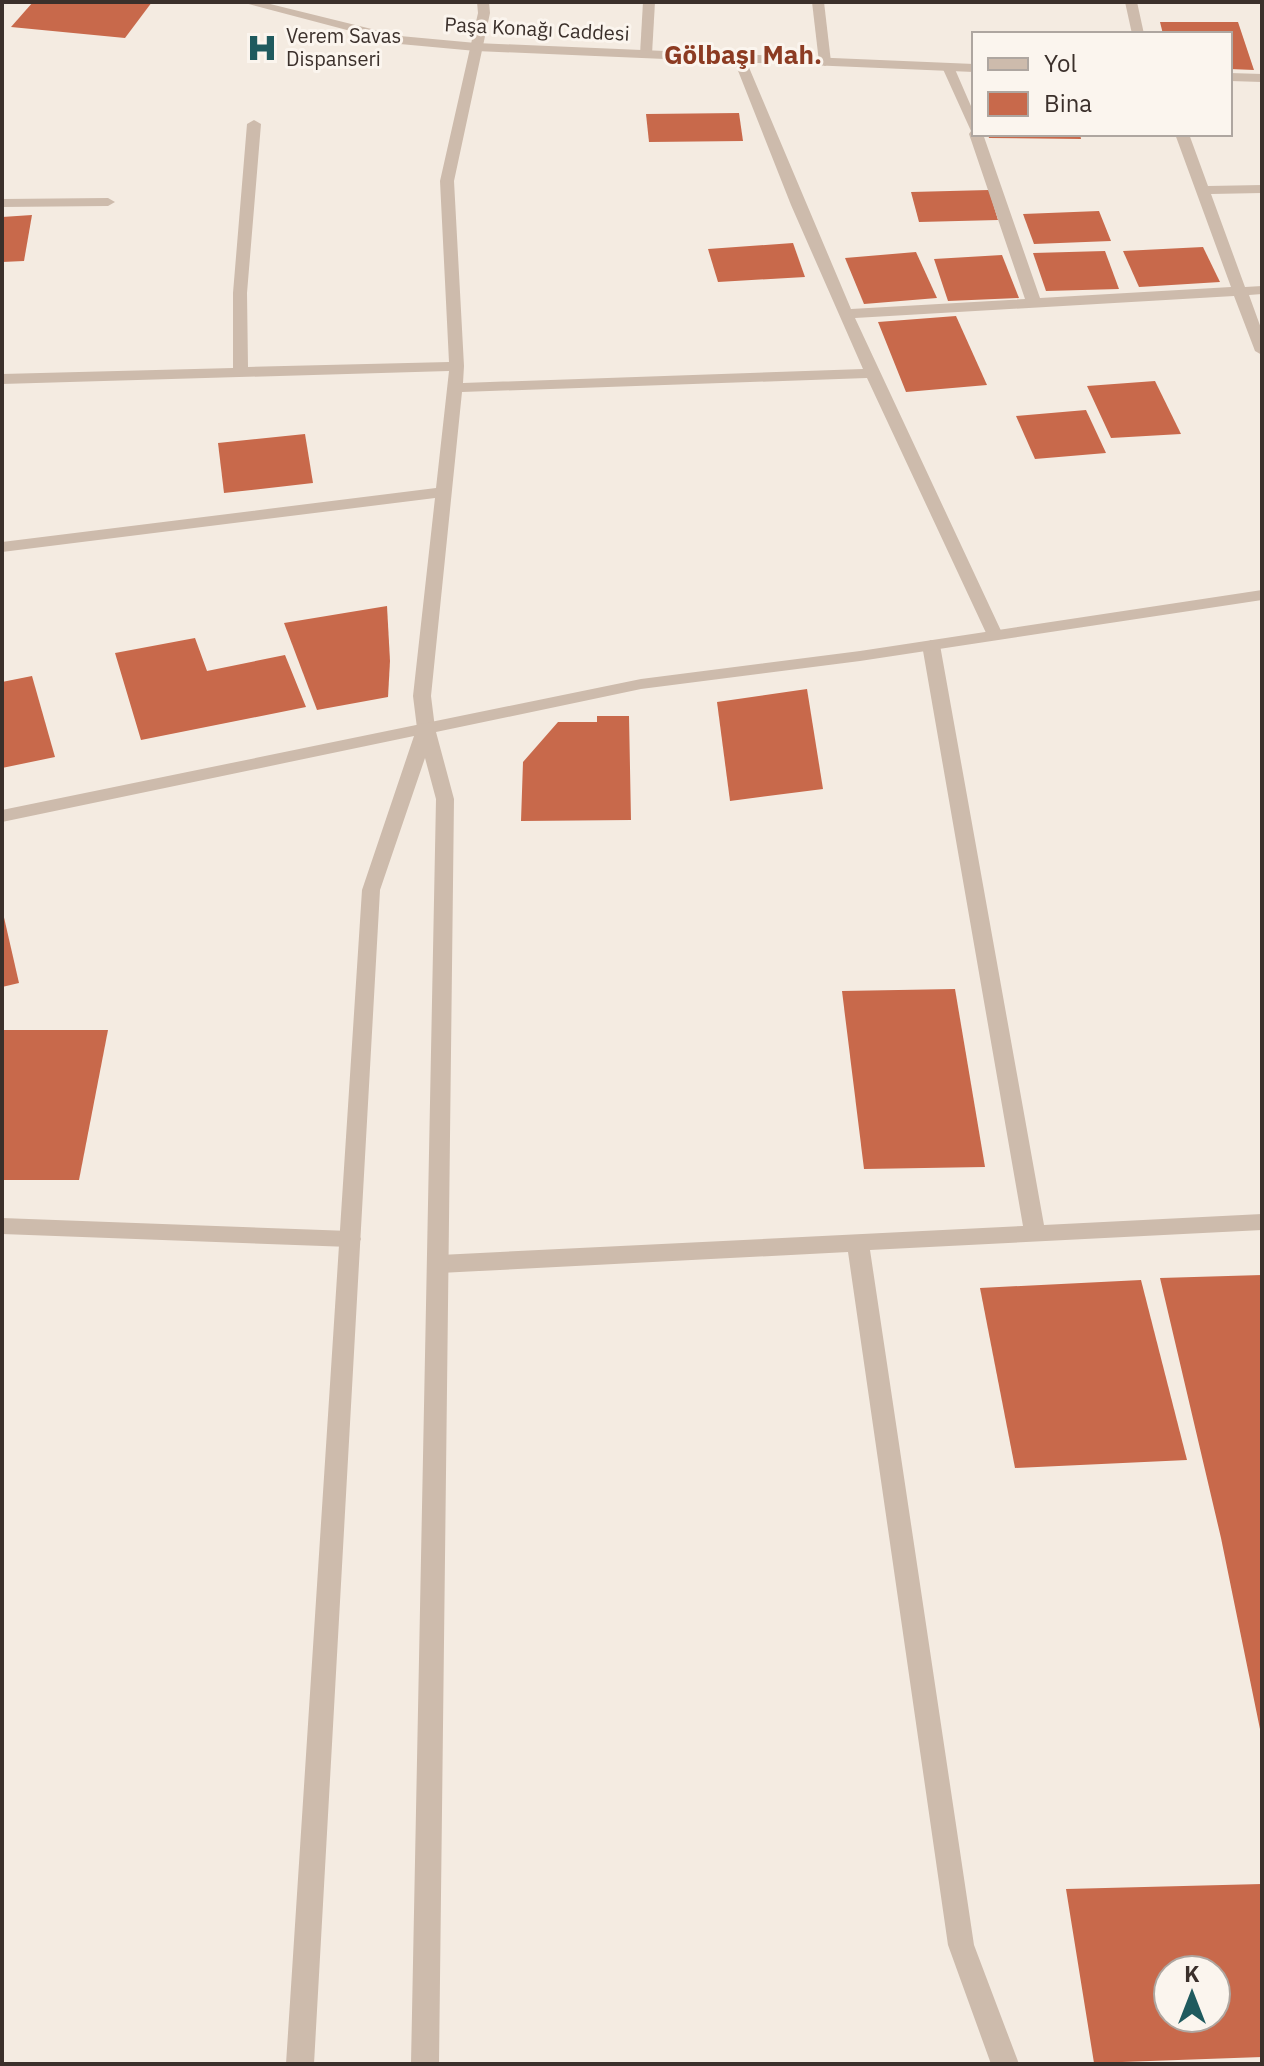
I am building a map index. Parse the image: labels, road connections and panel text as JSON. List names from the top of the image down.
{
  "streets": {
    "street": ["Paşa Konağı Caddesi"]
  },
  "districts": ["Gölbaşı Mah."],
  "places": {
    "hospital": ["Verem Savas Dispanseri"]
  },
  "legend": ["Yol", "Bina"],
  "north": "top"
}
